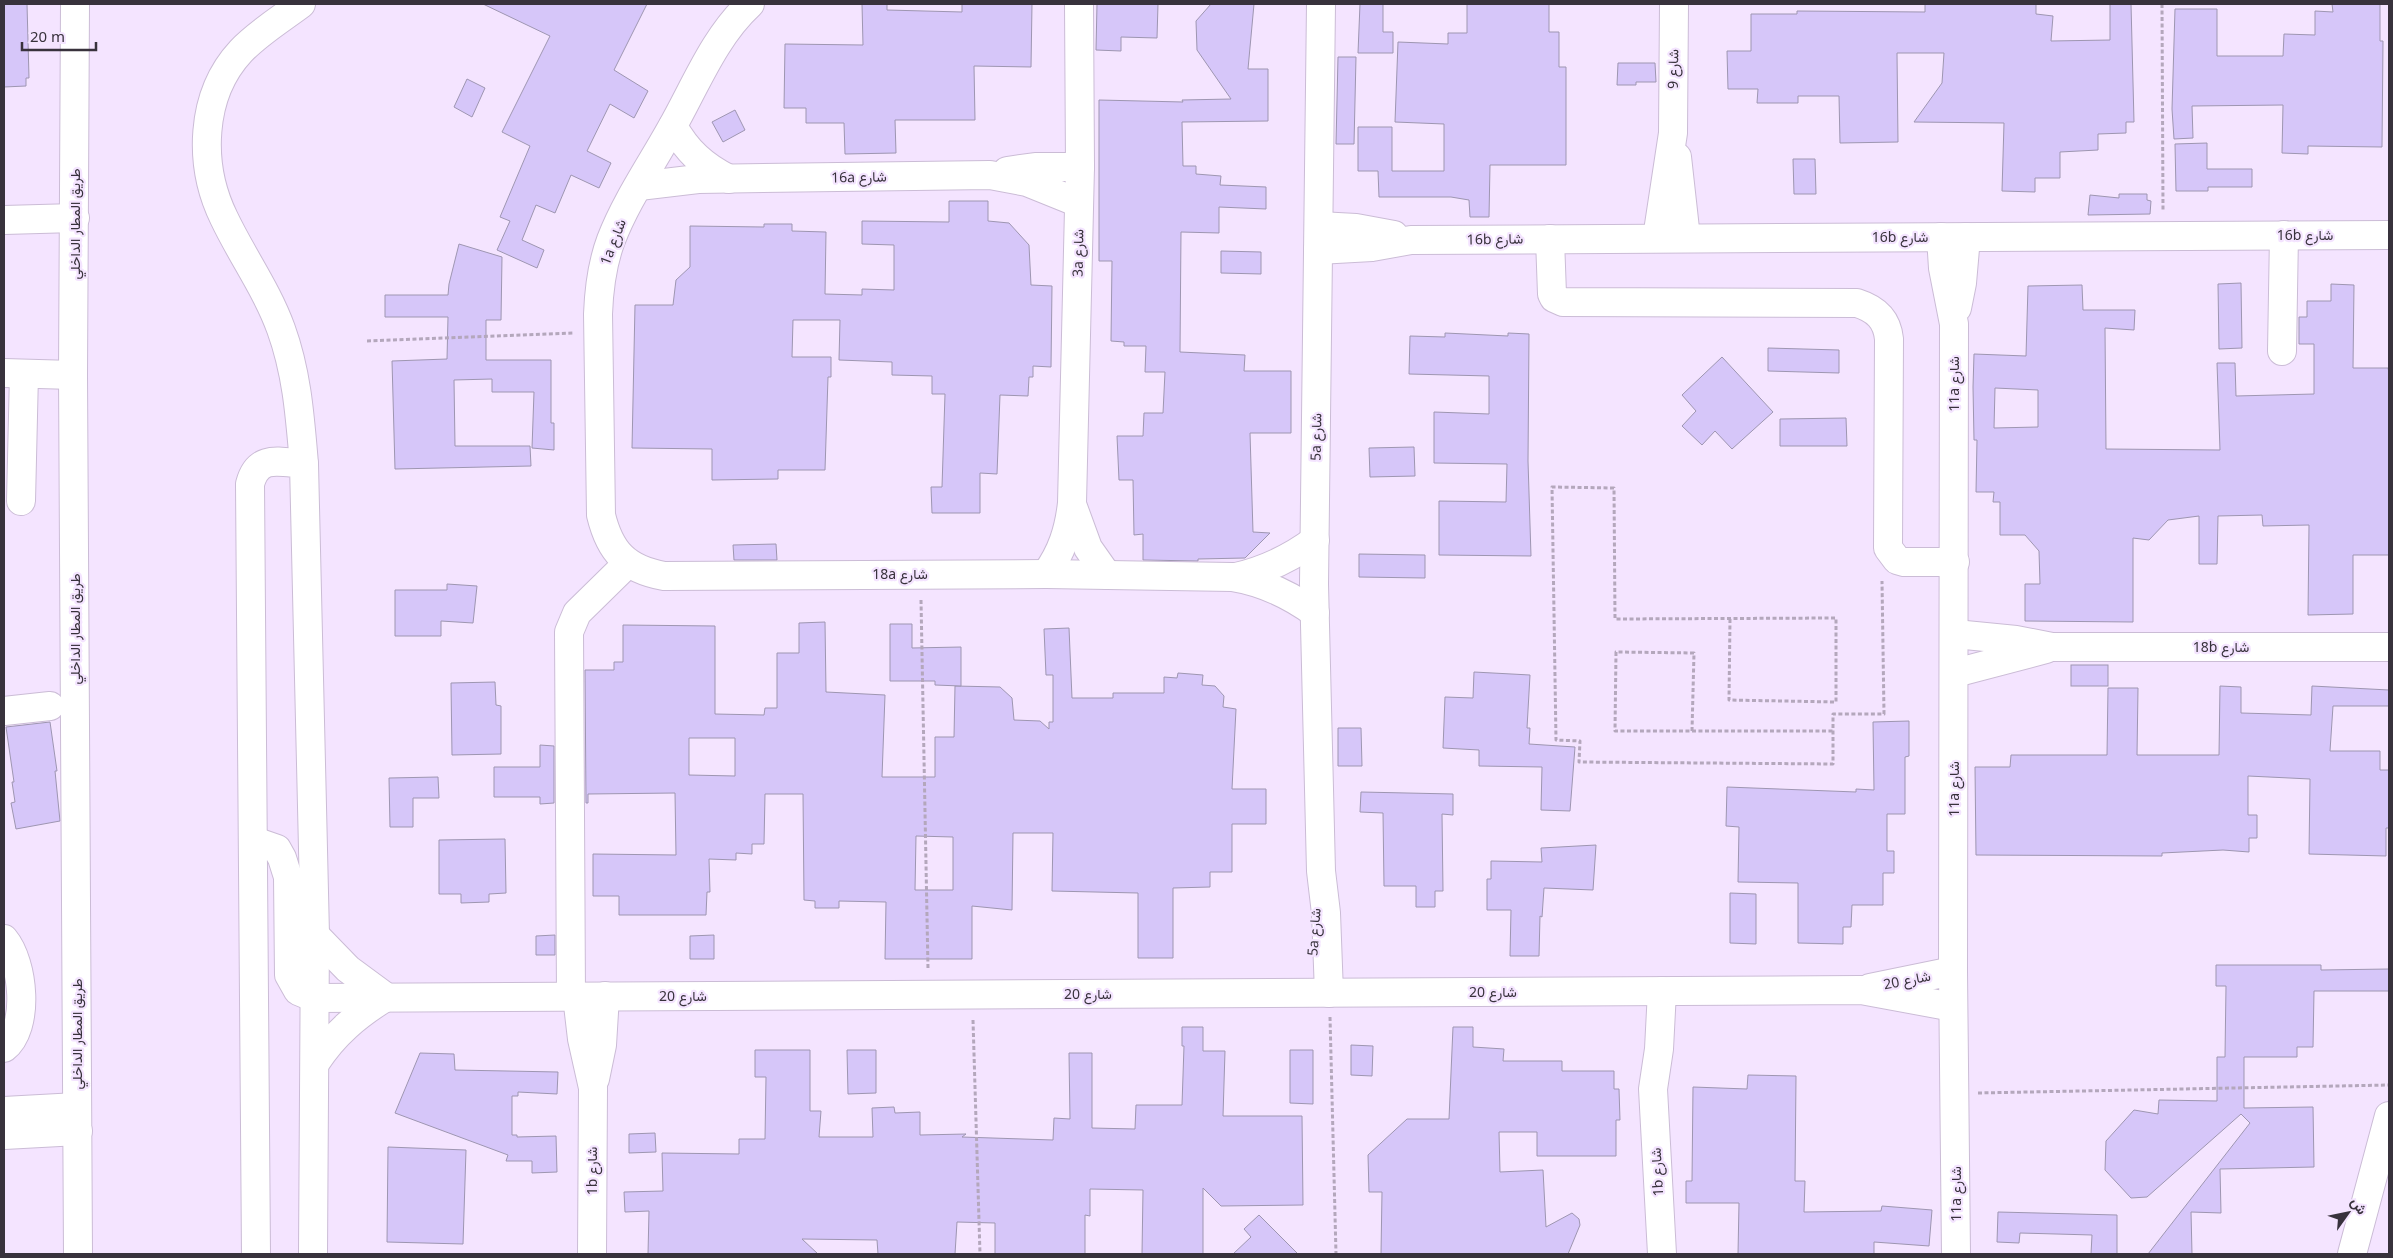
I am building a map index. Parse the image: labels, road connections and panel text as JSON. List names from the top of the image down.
{
  "streets": {
    "street": [
      "شارع 9",
      "16a شارع",
      "طريق المطار الداخلي",
      "16b شارع",
      "1a شارع",
      "3a شارع",
      "11a شارع",
      "5a شارع",
      "18a شارع",
      "18b شارع",
      "شارع 20",
      "1b شارع"
    ]
  },
  "crossings": [
    ["شارع 9", "16b شارع"],
    ["16a شارع", "1a شارع"],
    ["16a شارع", "3a شارع"],
    ["16b شارع", "11a شارع"],
    ["16b شارع", "5a شارع"],
    ["1a شارع", "18a شارع"],
    ["3a شارع", "18a شارع"],
    ["11a شارع", "18b شارع"],
    ["11a شارع", "شارع 20"],
    ["5a شارع", "18a شارع"],
    ["5a شارع", "شارع 20"],
    ["18a شارع", "1b شارع"],
    ["شارع 20", "1b شارع"]
  ],
  "scale_bar": "20 m",
  "north": "top right"
}
